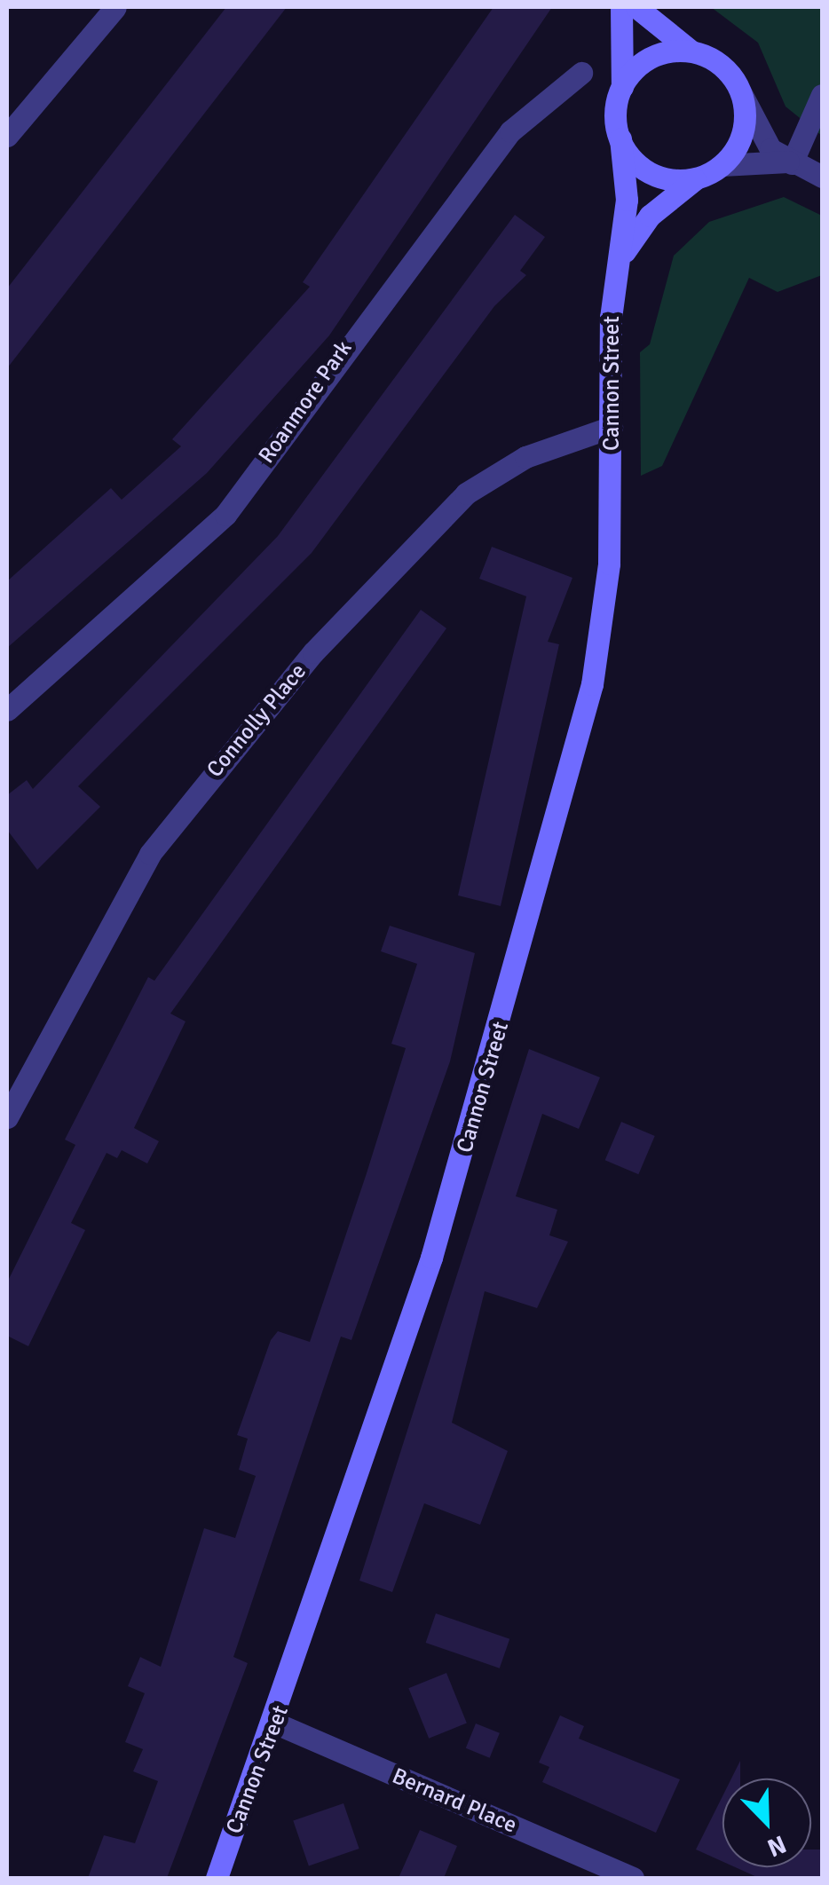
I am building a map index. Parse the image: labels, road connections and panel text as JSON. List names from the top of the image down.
{
  "streets": {
    "main road": ["Cannon Street"],
    "street": ["Roanmore Park", "Connolly Place", "Bernard Place"]
  },
  "crossings": [
    ["Cannon Street", "Connolly Place"],
    ["Cannon Street", "Bernard Place"]
  ],
  "north": "bottom right"
}
